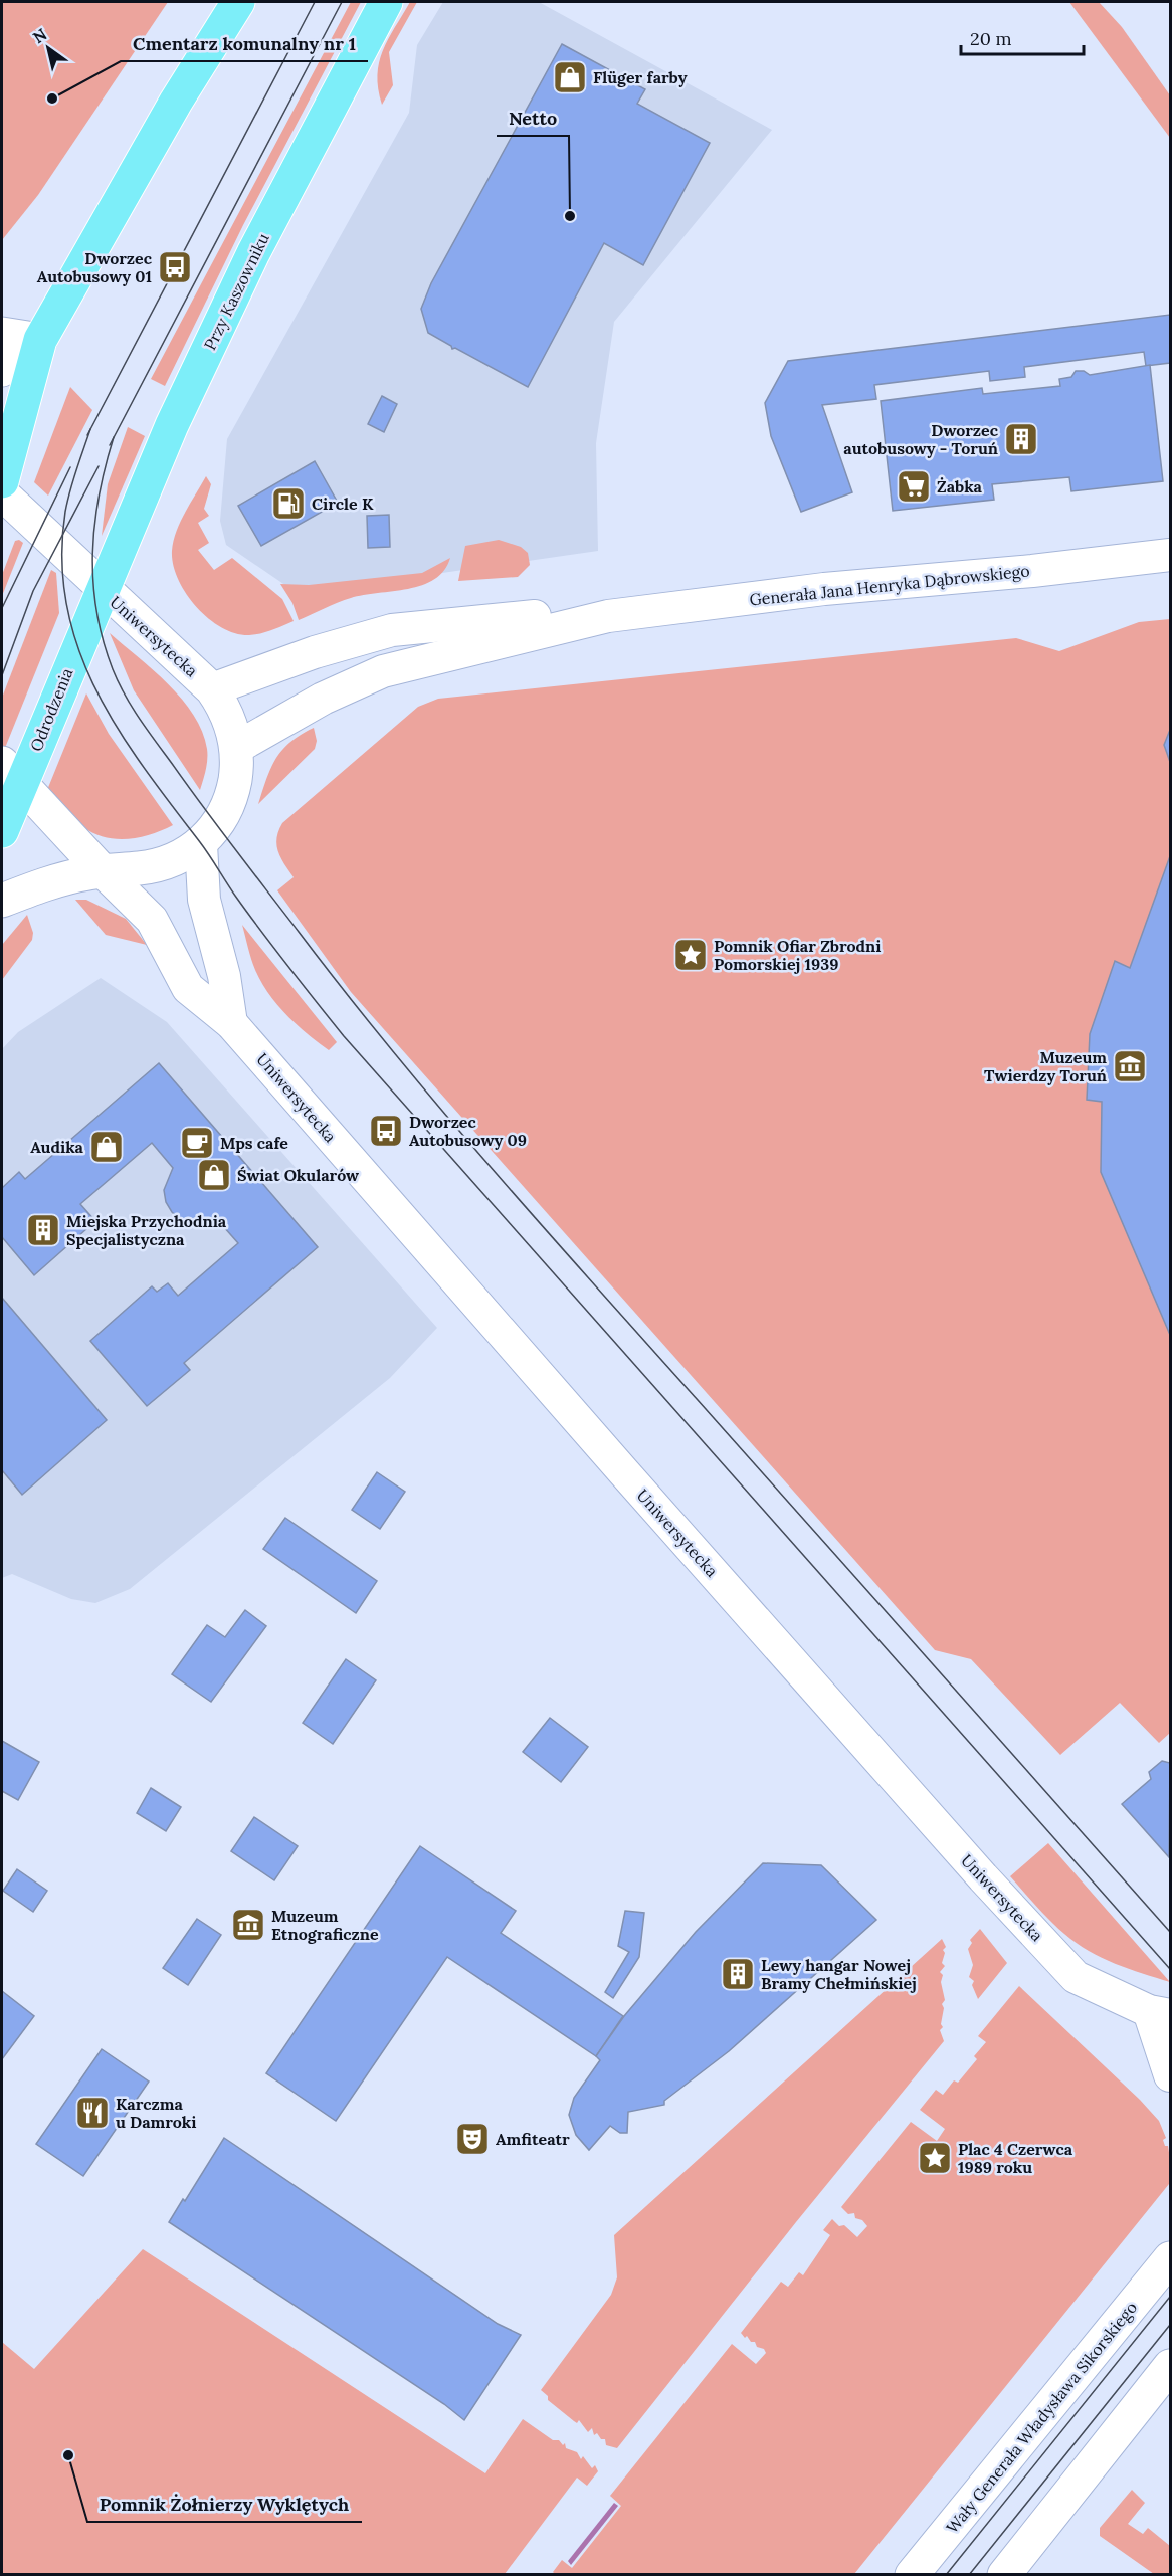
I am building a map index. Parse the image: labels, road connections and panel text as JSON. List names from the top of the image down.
{
  "streets": {
    "main road": ["Przy Kaszowniku", "Odrodzenia"],
    "street": ["Generała Jana Henryka Dąbrowskiego", "Uniwersytecka", "Wały Generała Władysława Sikorskiego"]
  },
  "crossings": [
    ["Przy Kaszowniku", "Uniwersytecka"],
    ["Przy Kaszowniku", "Odrodzenia"],
    ["Generała Jana Henryka Dąbrowskiego", "Uniwersytecka"],
    ["Uniwersytecka", "Odrodzenia"]
  ],
  "places": {
    "shop": ["Flüger farby", "Audika", "Świat Okularów"],
    "other": ["Cmentarz komunalny nr 1", "Netto", "Pomnik Żołnierzy Wyklętych"],
    "bus stop": ["Dworzec Autobusowy 01", "Dworzec Autobusowy 09"],
    "building": ["Dworzec autobusowy - Toruń", "Miejska Przychodnia Specjalistyczna", "Lewy hangar Nowej Bramy Chełmińskiej"],
    "supermarket": ["Żabka"],
    "fuel station": ["Circle K"],
    "place": ["Pomnik Ofiar Zbrodni Pomorskiej 1939", "Plac 4 Czerwca 1989 roku"],
    "museum": ["Muzeum Twierdzy Toruń", "Muzeum Etnograficzne"],
    "cafe": ["Mps cafe"],
    "restaurant": ["Karczma u Damroki"],
    "theatre": ["Amfiteatr"]
  },
  "scale_bar": "20 m",
  "north": "top left"
}
